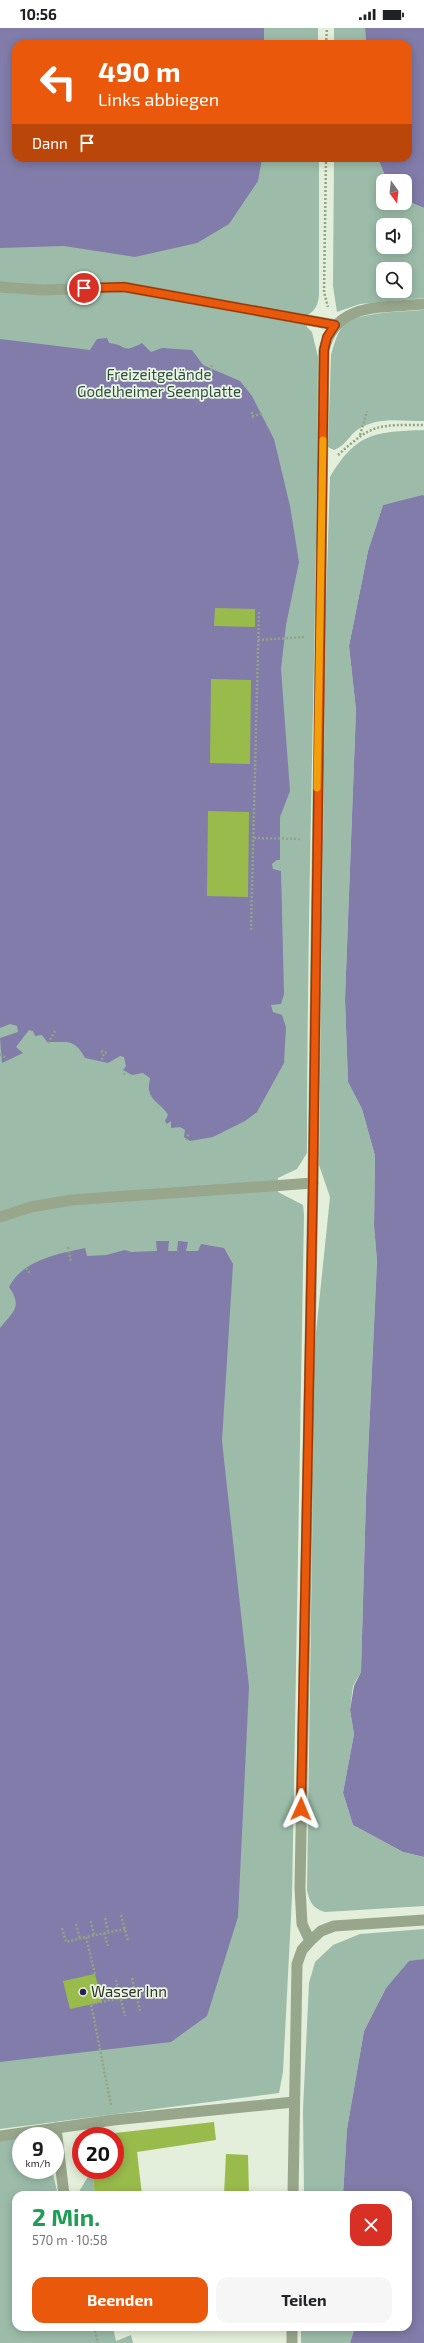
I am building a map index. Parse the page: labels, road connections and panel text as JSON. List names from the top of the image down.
{
  "parks": ["Freizeitgelände Godelheimer Seenplatte"],
  "places": ["Wasser Inn"],
  "north": "bottom",
  "page": {
    "status": "10:56",
    "turn": ["490 m", "Links abbiegen"],
    "then": "Dann",
    "speed": "9 km/h",
    "limit": "20",
    "heading": ["2 Min.", "570 m · 10:58"],
    "buttons": ["Beenden", "Teilen"]
  }
}
